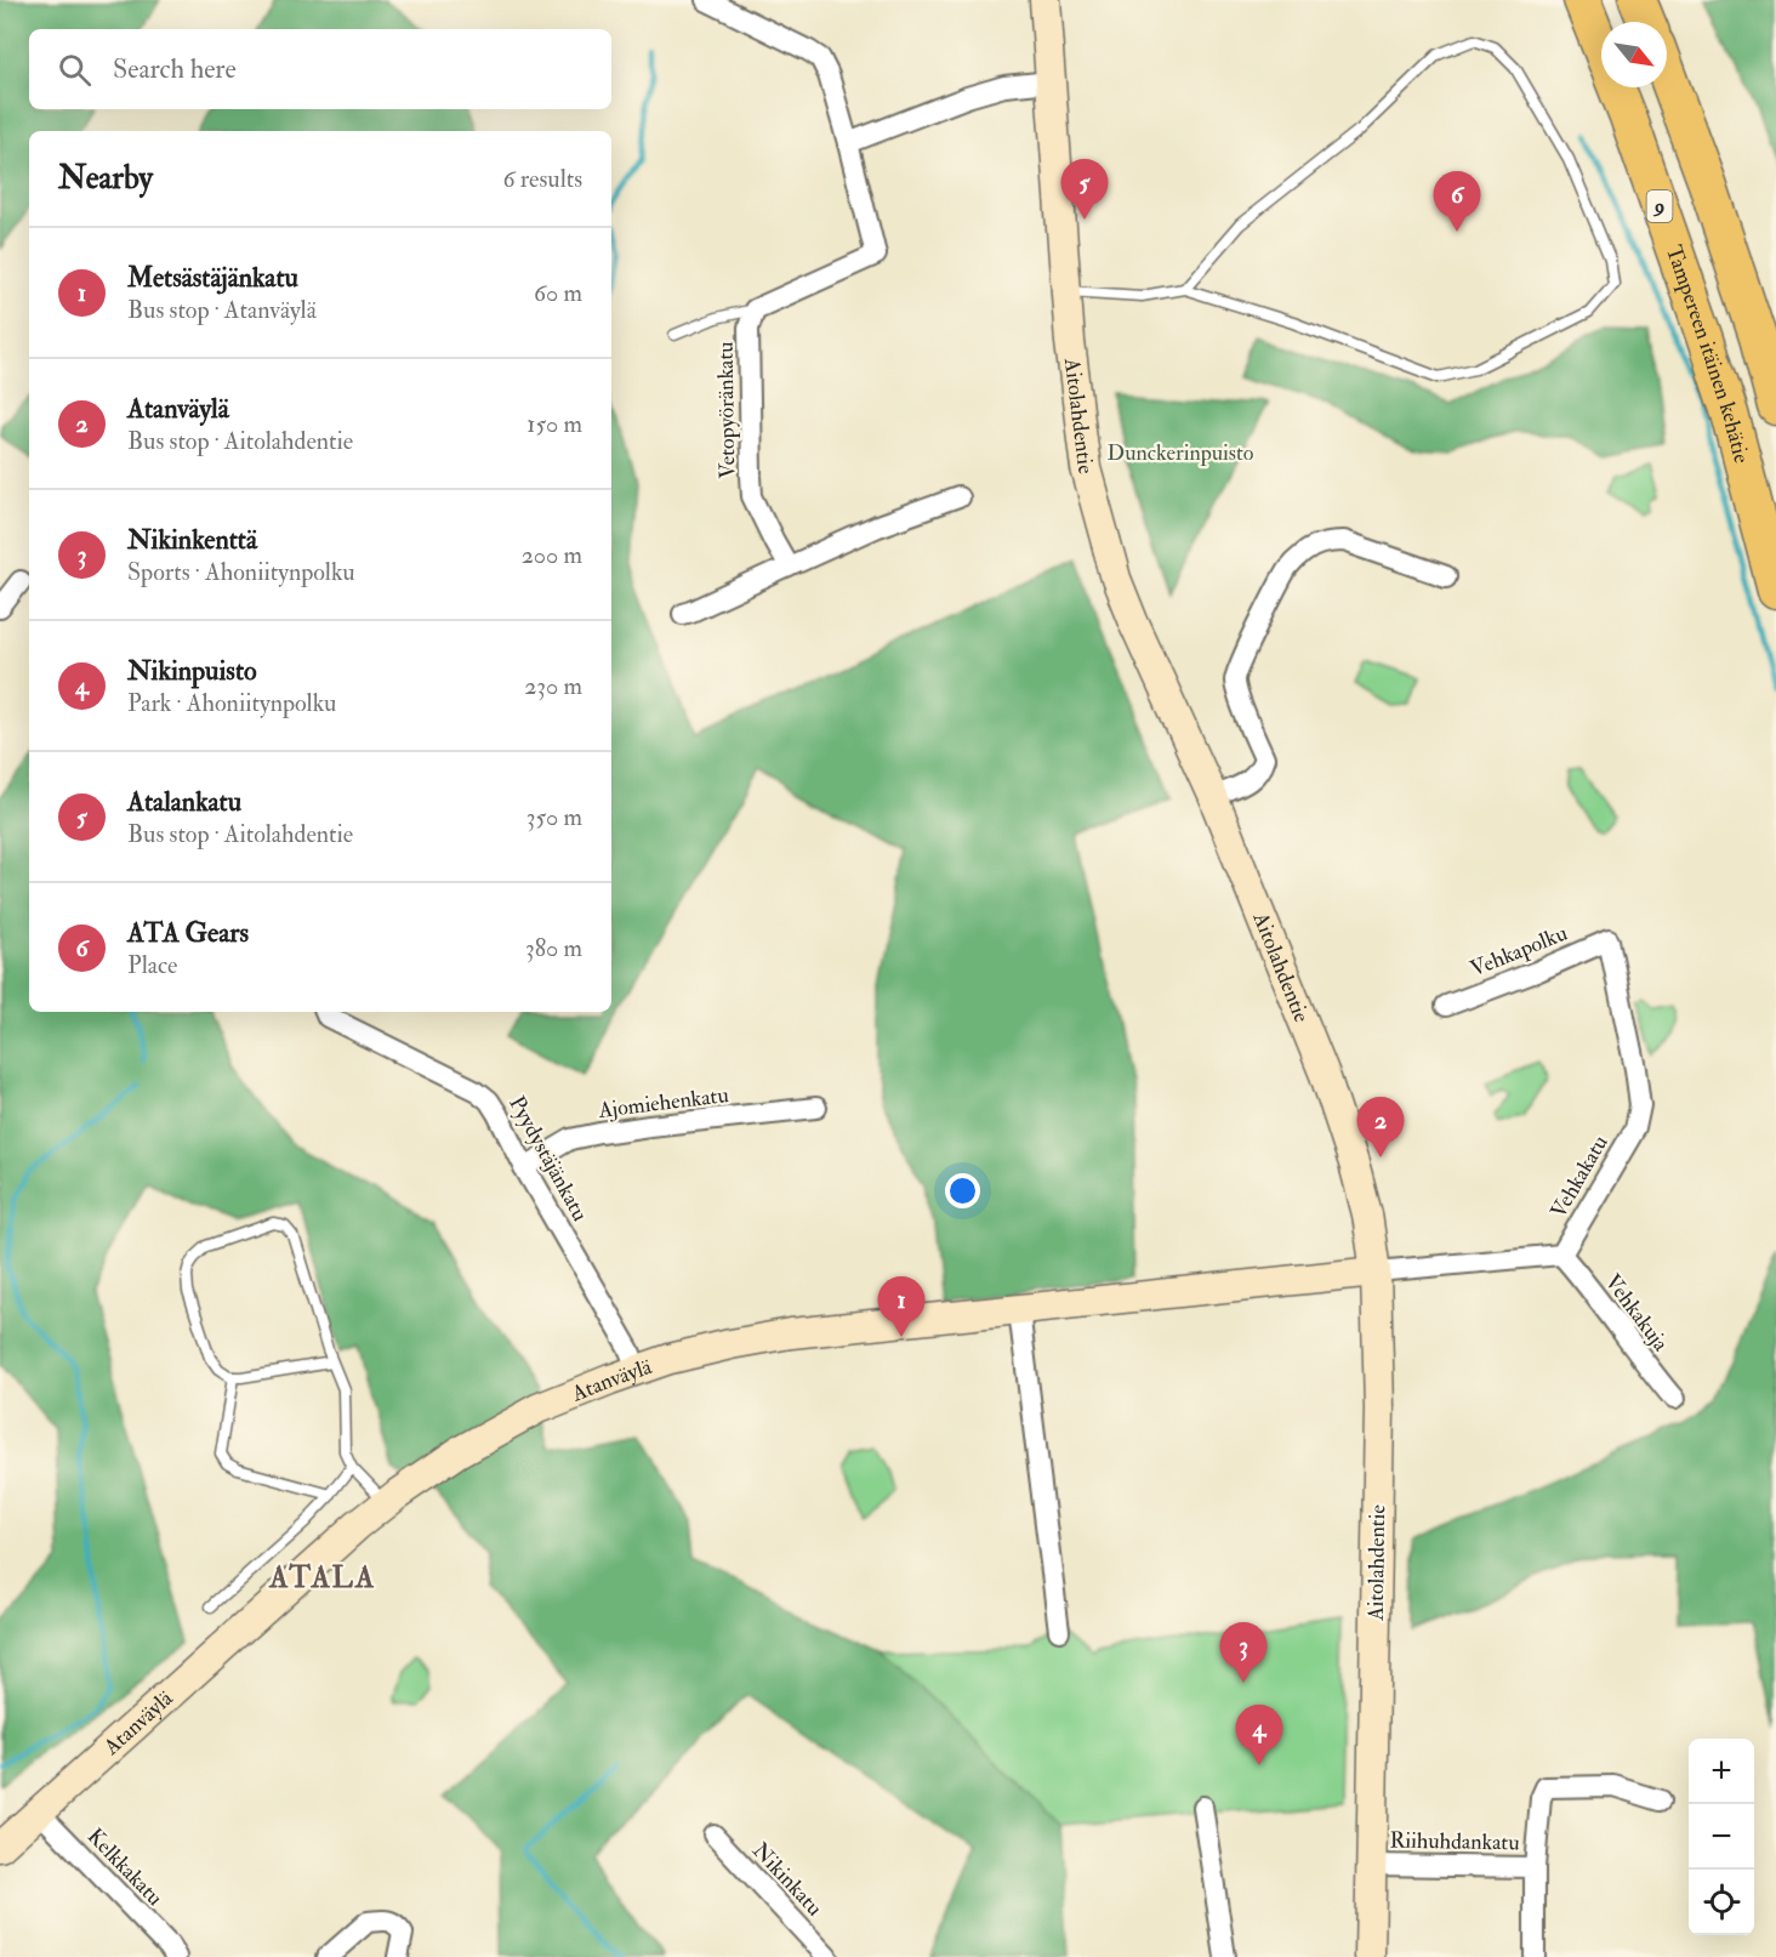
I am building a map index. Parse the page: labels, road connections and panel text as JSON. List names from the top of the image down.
{
  "streets": {
    "highway": ["9", "Tampereen itäinen kehätie"],
    "main road": ["Aitolahdentie", "Atanväylä"],
    "street": [
      "Vetopyöränkatu",
      "Vehkapolku",
      "Ajomiehenkatu",
      "Pyydystäjänkatu",
      "Vehkakatu",
      "Vehkakuja",
      "Riihuhdankatu",
      "Kelkkakatu",
      "Nikinkatu"
    ]
  },
  "crossings": [
    ["Aitolahdentie", "Vehkakatu"],
    ["Aitolahdentie", "Atanväylä"],
    ["Aitolahdentie", "Riihuhdankatu"],
    ["Vehkapolku", "Vehkakatu"],
    ["Ajomiehenkatu", "Pyydystäjänkatu"],
    ["Pyydystäjänkatu", "Atanväylä"],
    ["Vehkakatu", "Vehkakuja"],
    ["Vehkakatu", "Atanväylä"],
    ["Atanväylä", "Kelkkakatu"]
  ],
  "districts": ["ATALA"],
  "parks": ["Dunckerinpuisto"],
  "north": "bottom right",
  "page": {
    "search": "Search here",
    "heading": ["Nearby", "6 results"],
    "pins": [
      "5",
      "6",
      "2",
      "1",
      "3",
      "4"
    ],
    "list": [
      {
        "mark": "1",
        "name": "Metsästäjänkatu",
        "note": "Bus stop · Atanväylä",
        "value": "60 m"
      },
      {
        "mark": "2",
        "name": "Atanväylä",
        "note": "Bus stop · Aitolahdentie",
        "value": "150 m"
      },
      {
        "mark": "3",
        "name": "Nikinkenttä",
        "note": "Sports · Ahoniitynpolku",
        "value": "200 m"
      },
      {
        "mark": "4",
        "name": "Nikinpuisto",
        "note": "Park · Ahoniitynpolku",
        "value": "230 m"
      },
      {
        "mark": "5",
        "name": "Atalankatu",
        "note": "Bus stop · Aitolahdentie",
        "value": "350 m"
      },
      {
        "mark": "6",
        "name": "ATA Gears",
        "note": "Place",
        "value": "380 m"
      }
    ],
    "map_buttons": ["+", "−"]
  }
}
